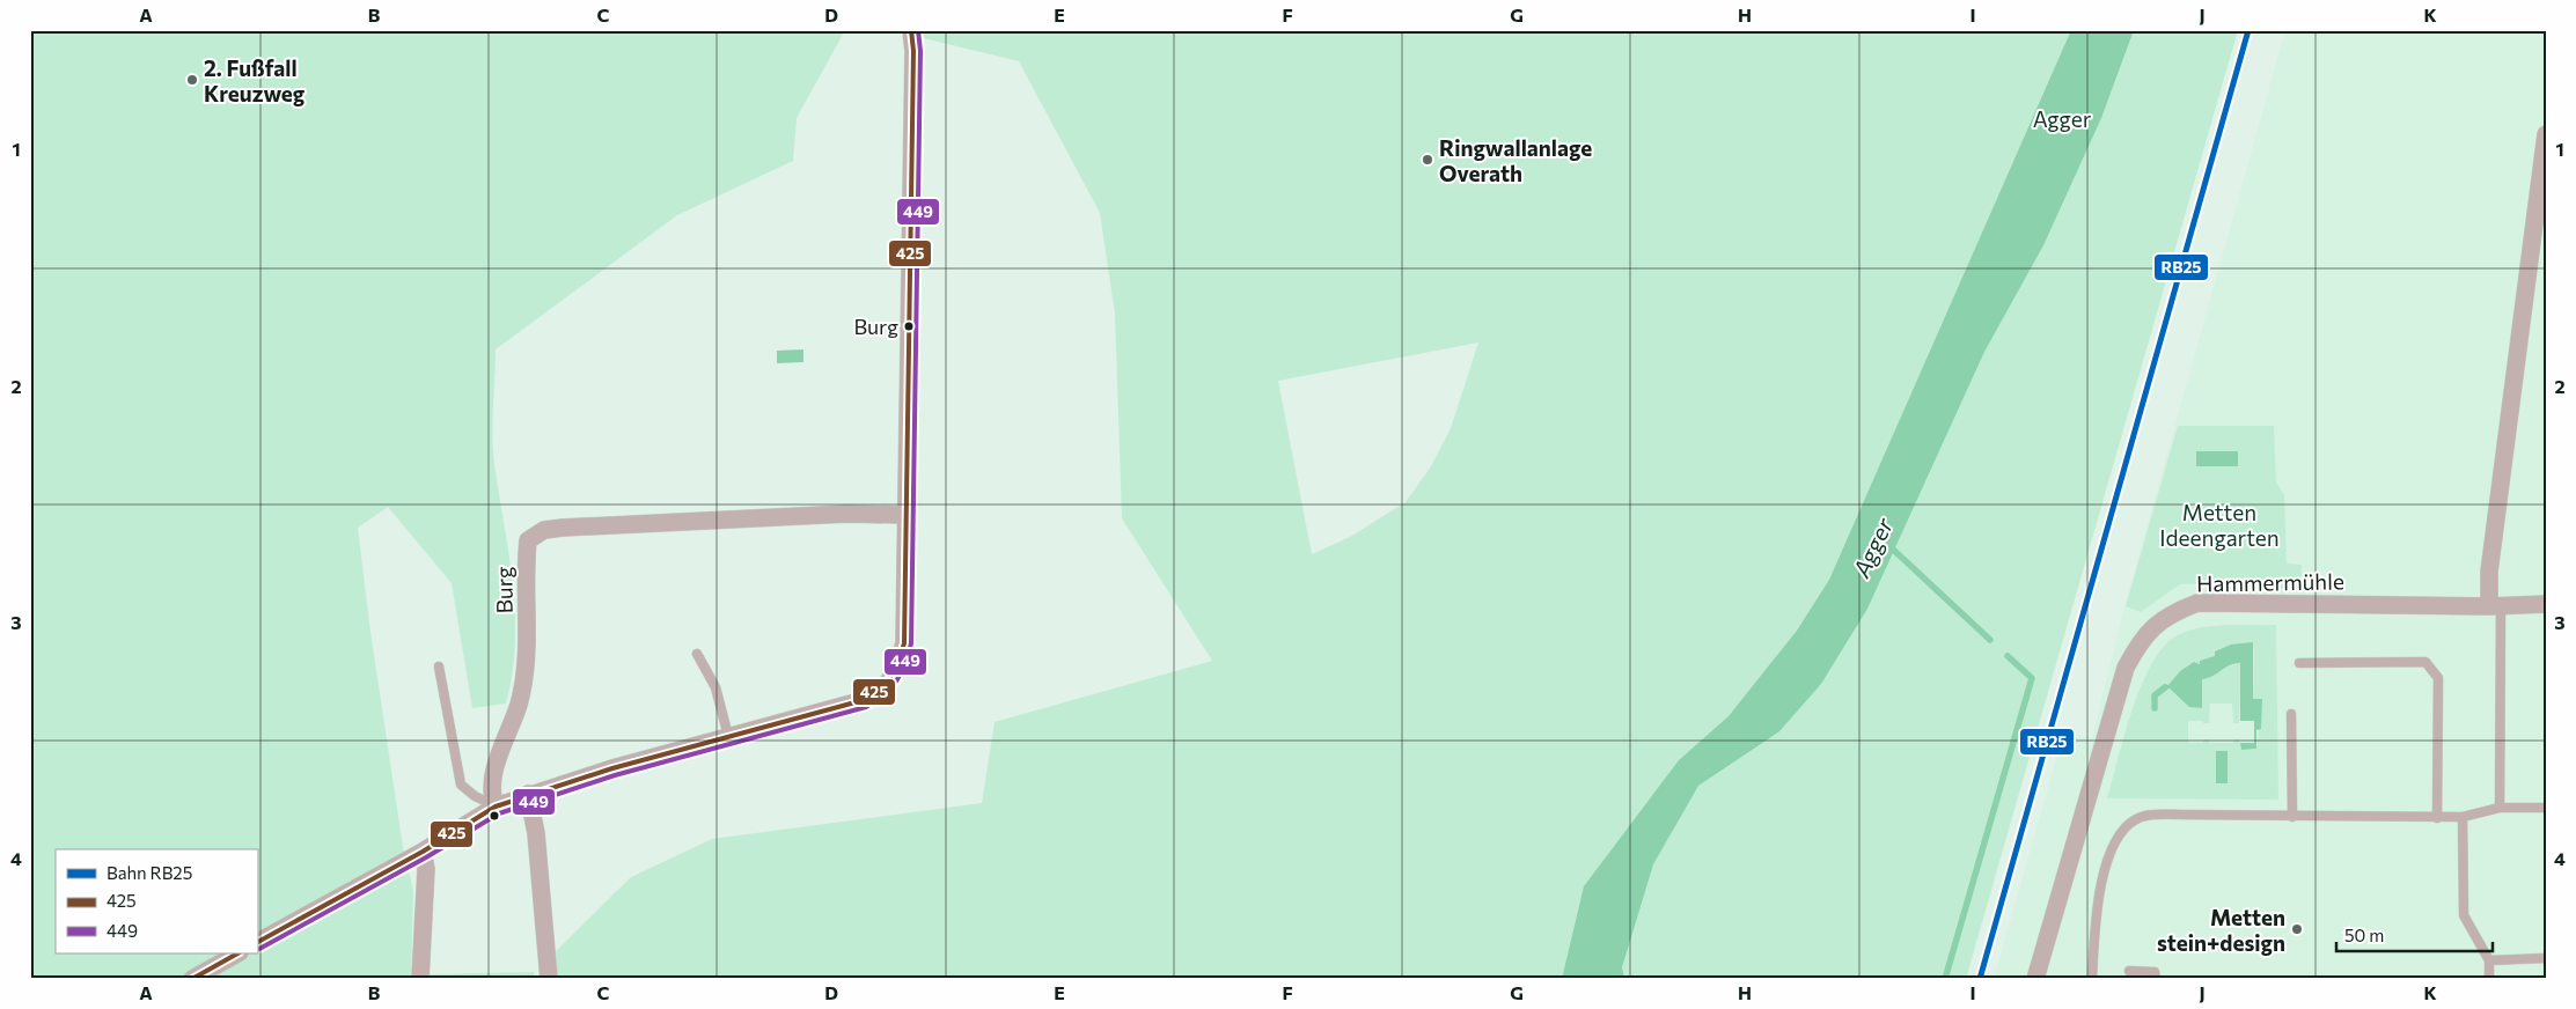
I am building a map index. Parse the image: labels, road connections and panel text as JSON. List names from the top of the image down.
{
  "streets": {
    "street": ["Hammermühle", "Burg"]
  },
  "water": ["Agger"],
  "parks": ["Agger", "Metten Ideengarten"],
  "places": [
    "2. Fußfall Kreuzweg",
    "Ringwallanlage Overath",
    "Burg",
    "Metten stein+design"
  ],
  "lines": ["rail line RB25", "transit line 425", "transit line 449"],
  "legend": ["Bahn RB25", "425", "449"],
  "scale_bar": "50 m",
  "grid": {
    "columns": [
      "A",
      "B",
      "C",
      "D",
      "E",
      "F",
      "G",
      "H",
      "I",
      "J",
      "K"
    ],
    "rows": [
      "1",
      "2",
      "3",
      "4"
    ]
  }
}
